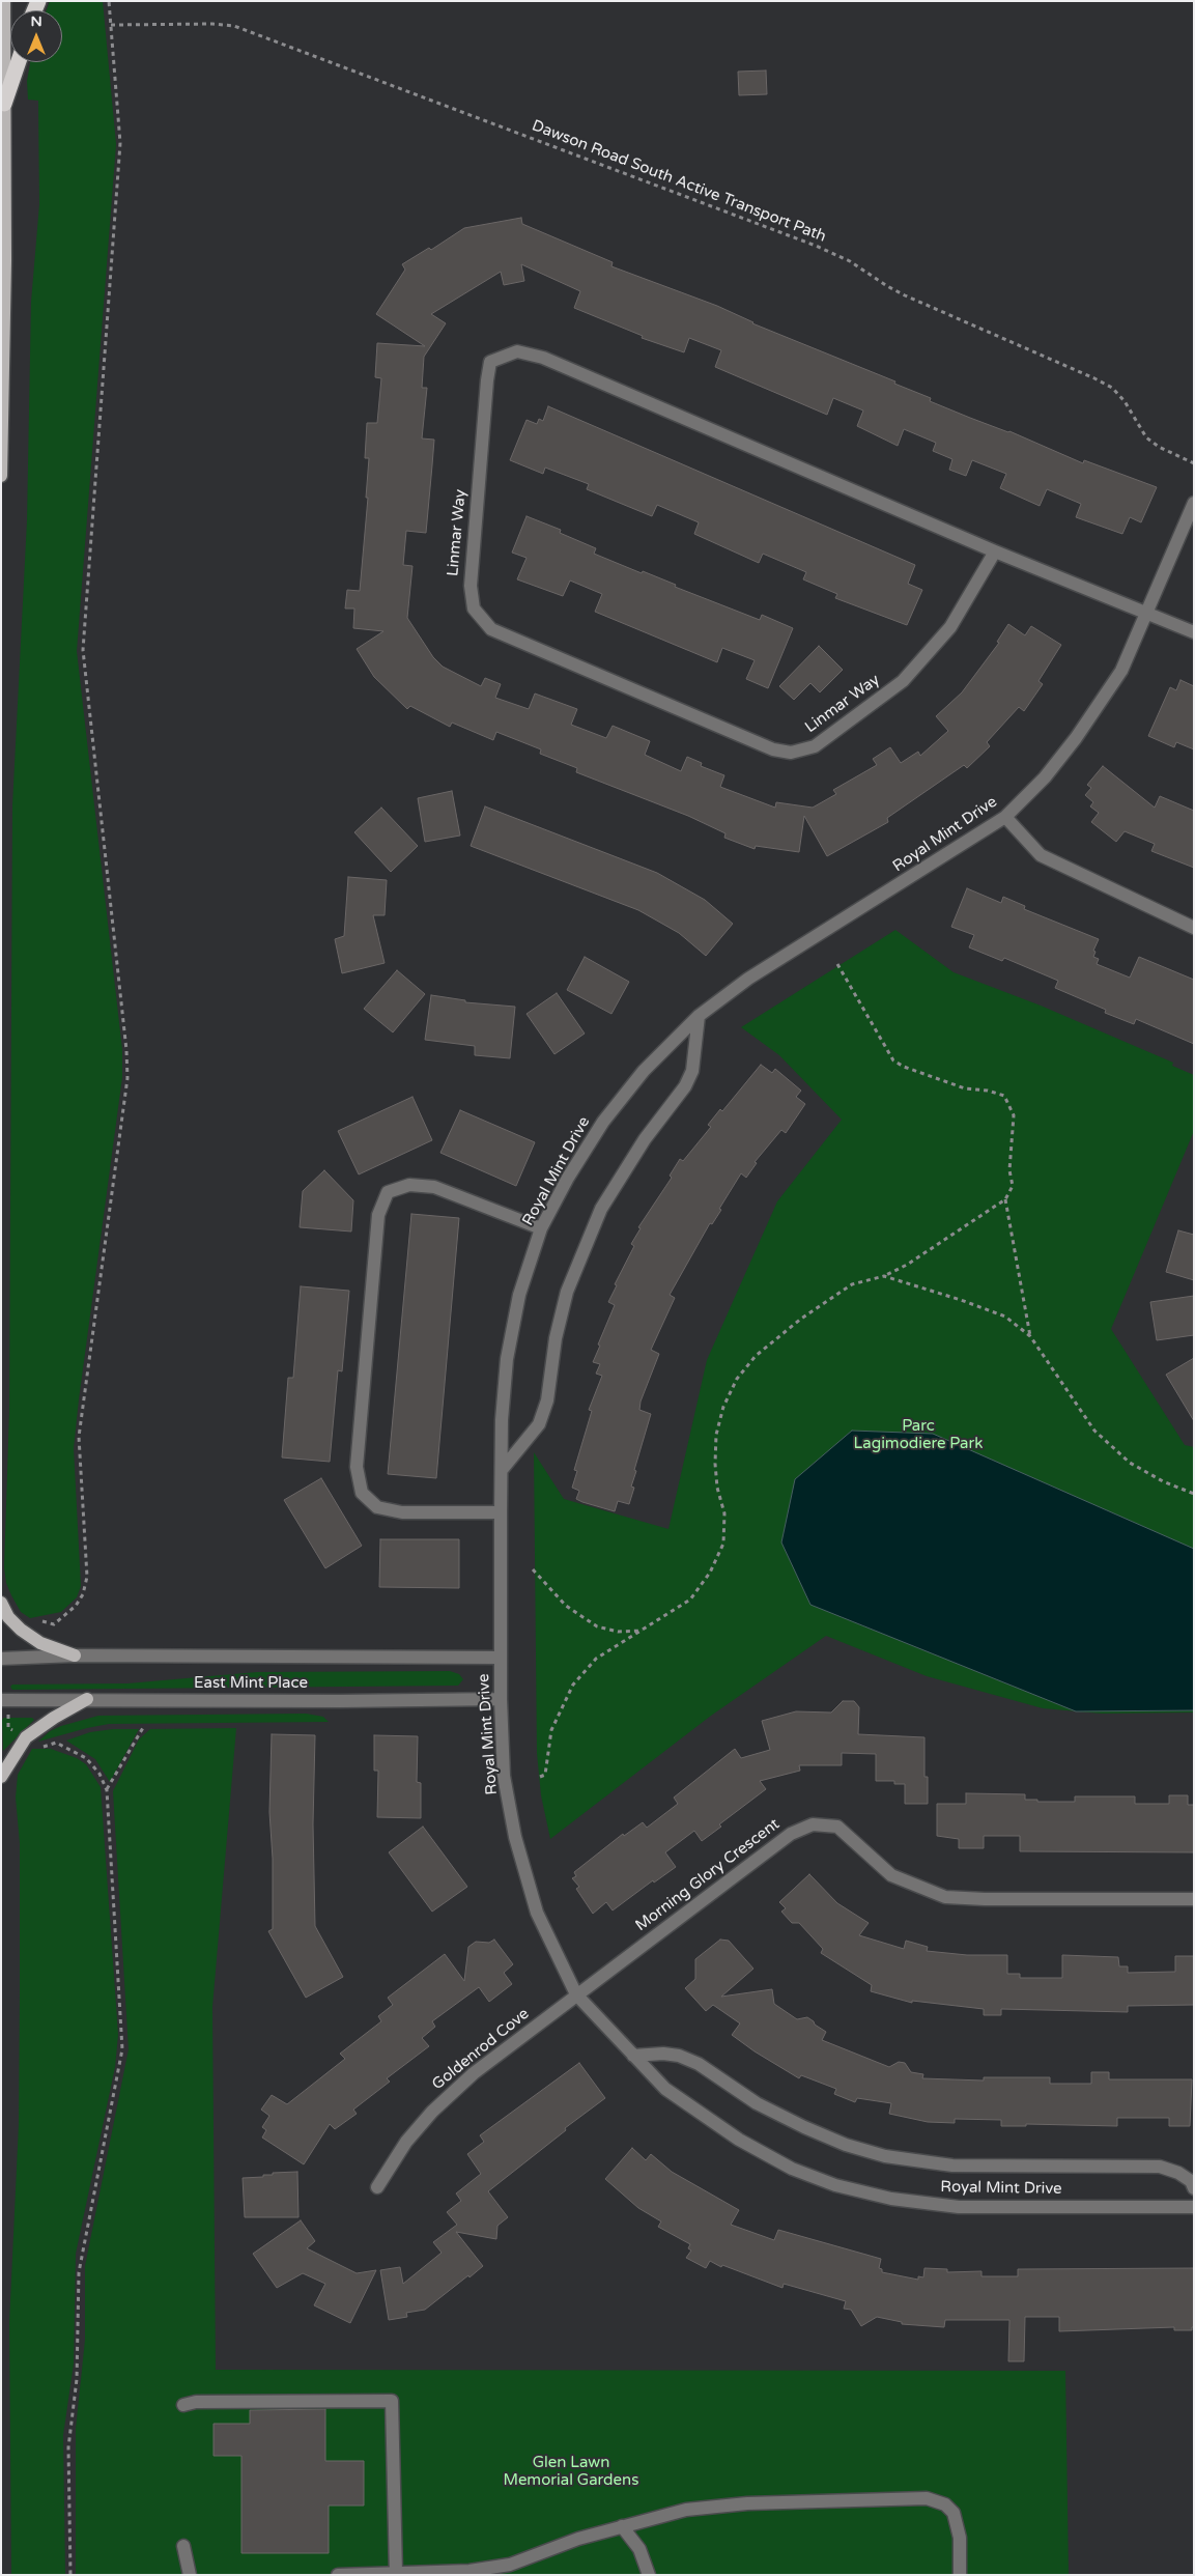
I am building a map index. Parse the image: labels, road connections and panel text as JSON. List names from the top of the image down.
{
  "streets": {
    "street": [
      "Linmar Way",
      "Royal Mint Drive",
      "East Mint Place",
      "Morning Glory Crescent",
      "Goldenrod Cove"
    ],
    "path": ["Dawson Road South Active Transport Path"]
  },
  "crossings": [
    ["Linmar Way", "Royal Mint Drive"],
    ["Royal Mint Drive", "East Mint Place"],
    ["Royal Mint Drive", "Morning Glory Crescent"],
    ["Royal Mint Drive", "Goldenrod Cove"],
    ["Morning Glory Crescent", "Goldenrod Cove"]
  ],
  "parks": ["Parc Lagimodiere Park", "Glen Lawn Memorial Gardens"],
  "north": "top"
}
